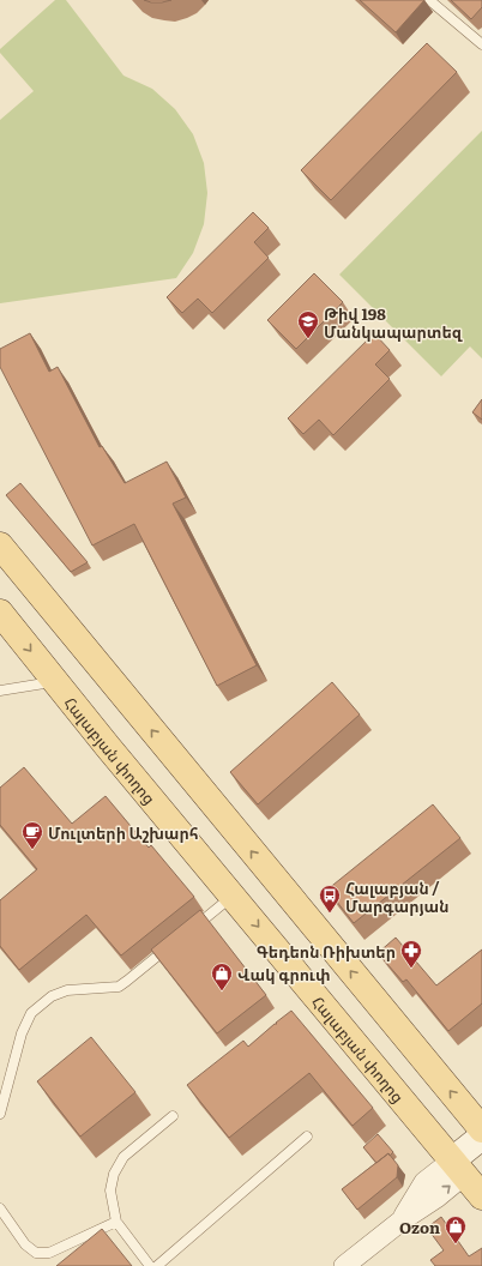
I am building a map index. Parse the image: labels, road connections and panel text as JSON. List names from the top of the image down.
{
  "streets": {
    "main road": ["Հալաբյան փողոց"]
  },
  "places": {
    "school or university": ["Թիվ 198 Մանկապարտեզ"],
    "cafe": ["Մուլտերի Աշխարհ"],
    "bus stop": ["Հալաբյան / Մարգարյան"],
    "pharmacy": ["Գեդեոն Ռիխտեր"],
    "shop": ["Վակ գրուփ", "Ozon"]
  }
}
